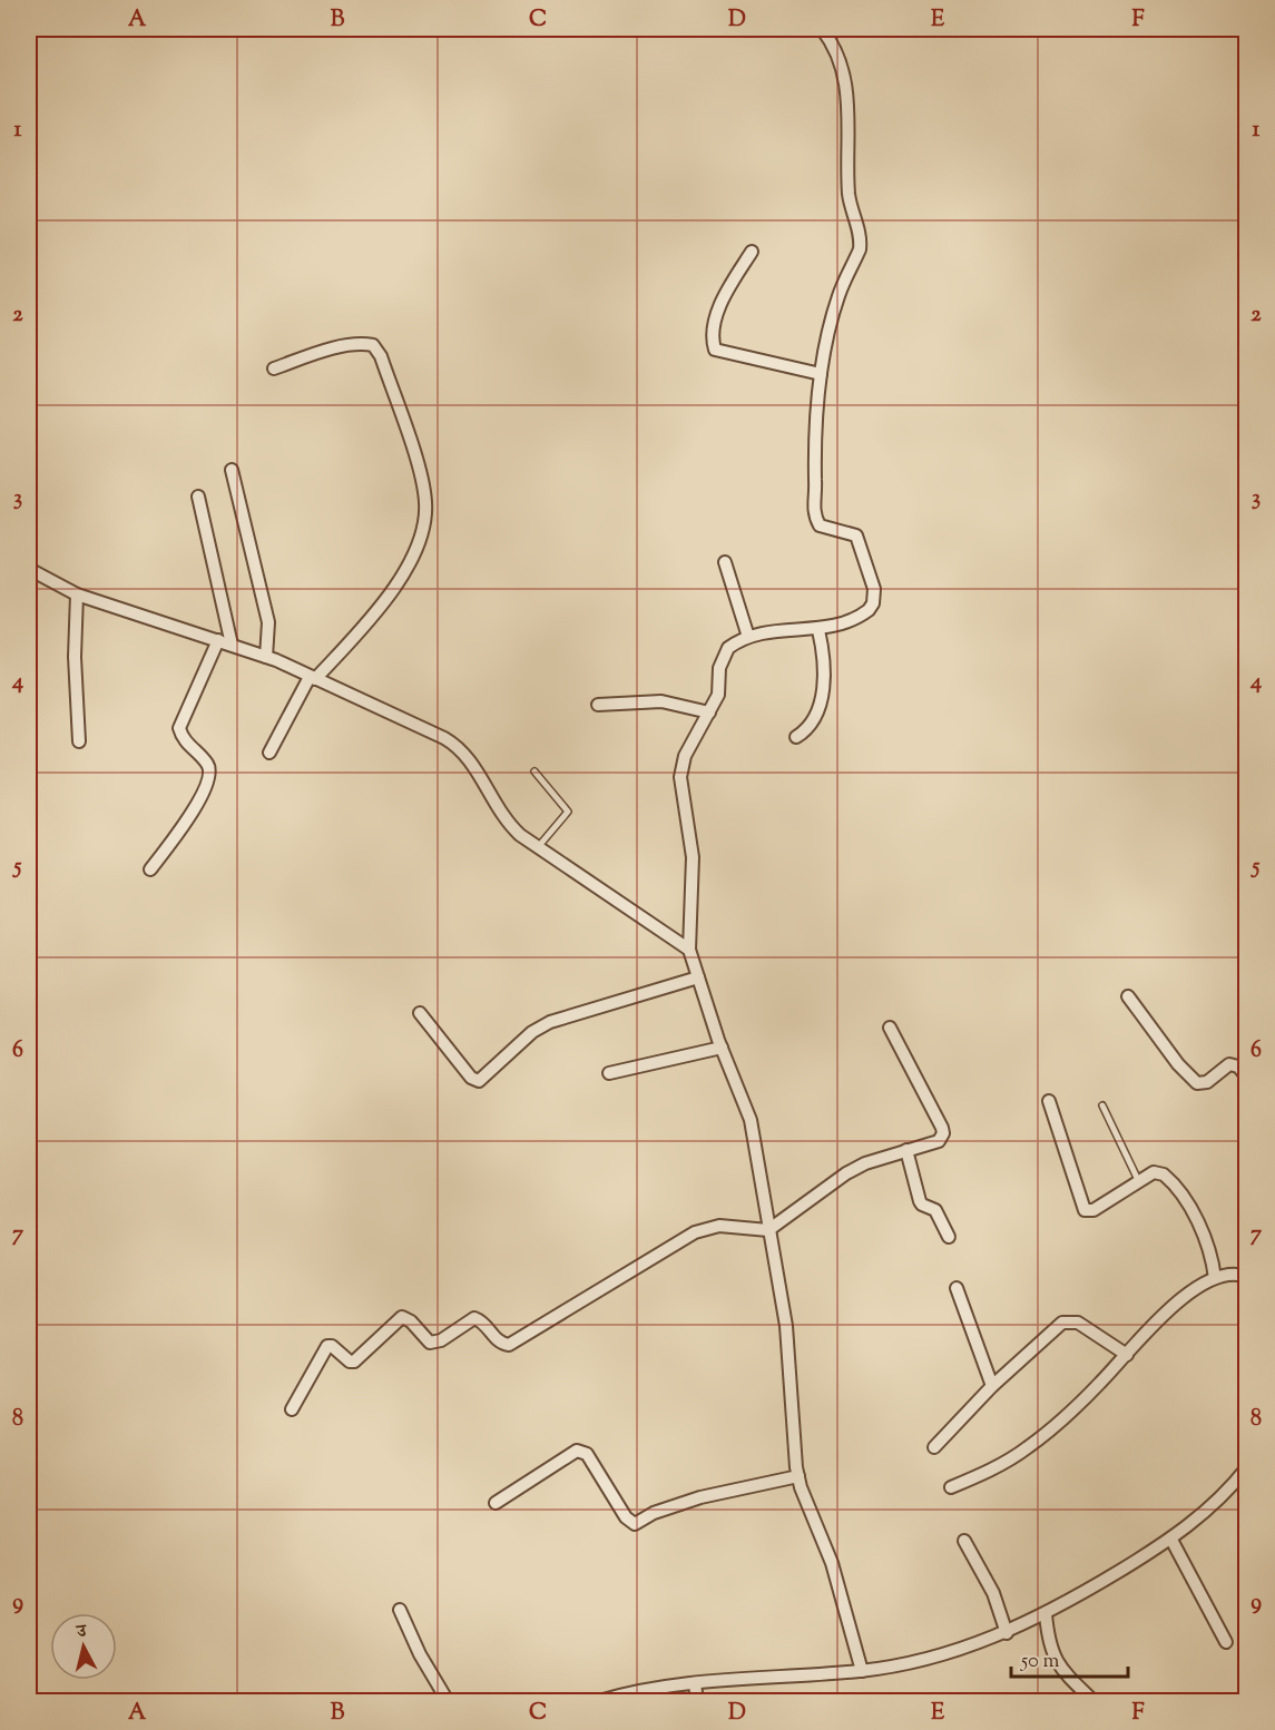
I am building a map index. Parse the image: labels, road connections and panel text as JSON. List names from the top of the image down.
{
  "scale_bar": "50 m",
  "north": "top",
  "grid": {
    "columns": [
      "A",
      "B",
      "C",
      "D",
      "E",
      "F"
    ],
    "rows": [
      "1",
      "2",
      "3",
      "4",
      "5",
      "6",
      "7",
      "8",
      "9"
    ]
  }
}
